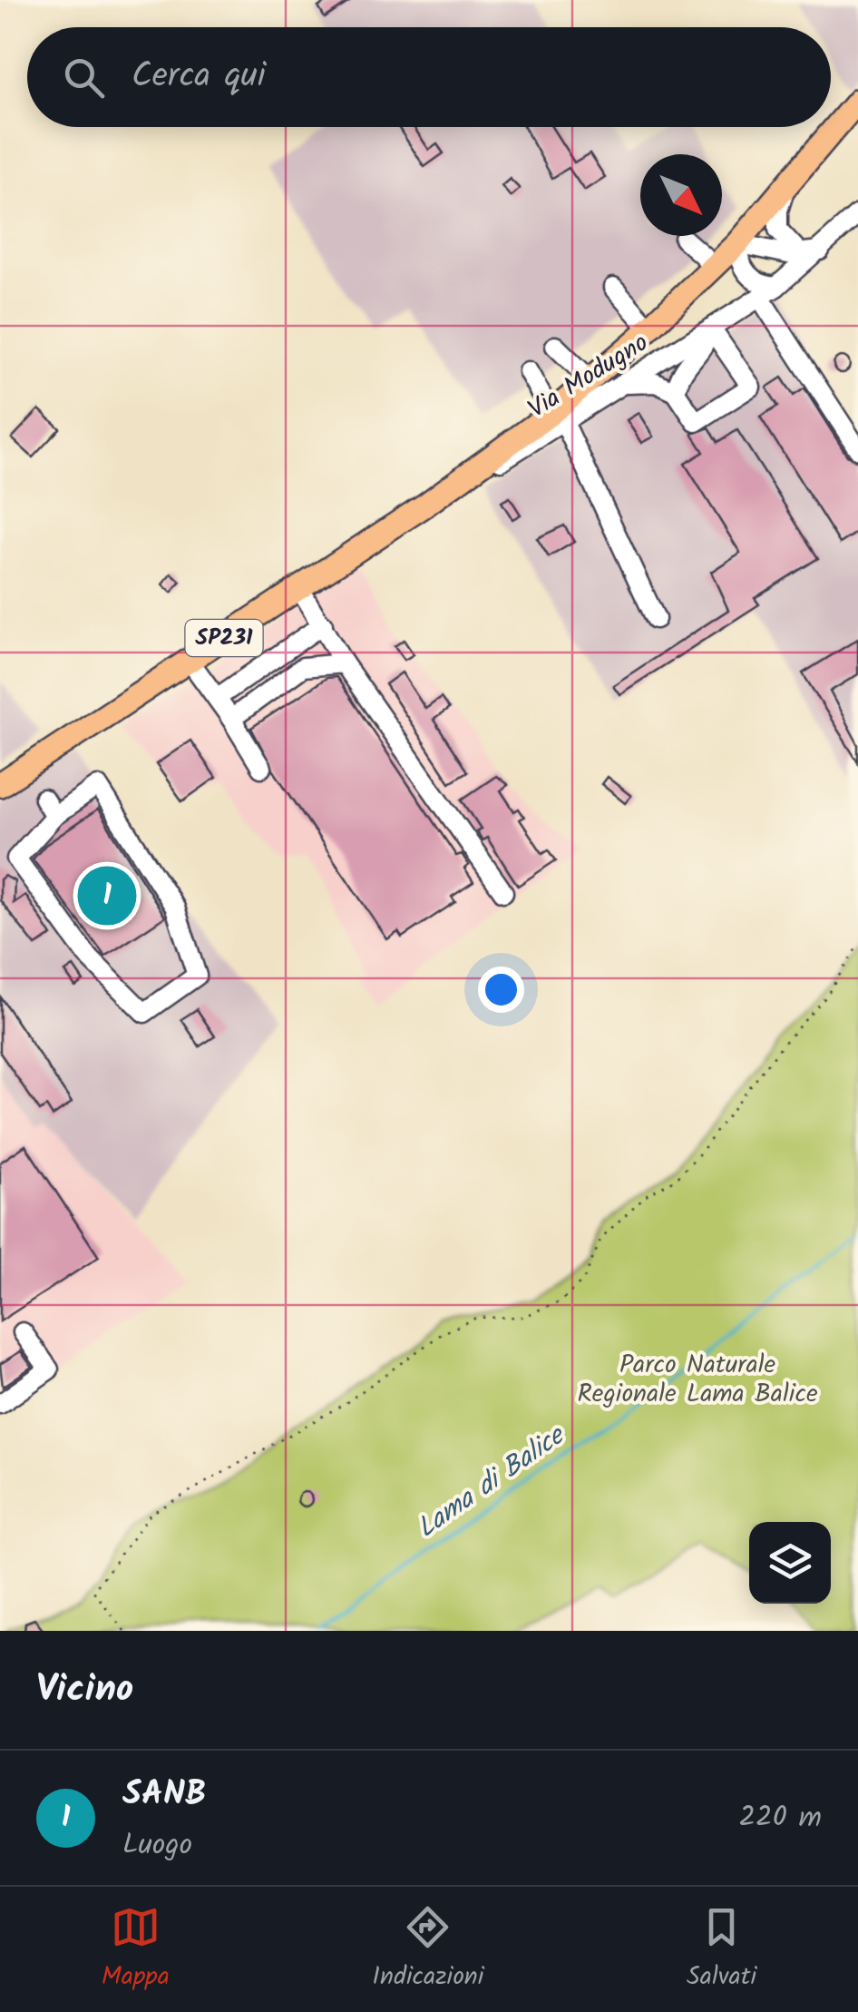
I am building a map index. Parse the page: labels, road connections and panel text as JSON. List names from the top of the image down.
{
  "streets": {
    "main road": ["SP231"],
    "street": ["Via Modugno"]
  },
  "crossings": [
    ["Via Modugno", "SP231"]
  ],
  "water": ["Lama di Balice"],
  "parks": ["Parco Naturale Regionale Lama Balice"],
  "north": "bottom right",
  "page": {
    "search": "Cerca qui",
    "pins": "1",
    "heading": "Vicino",
    "list": [
      {
        "mark": "1",
        "name": "SANB",
        "note": "Luogo",
        "value": "220 m"
      }
    ],
    "nav": ["Mappa", "Indicazioni", "Salvati"]
  }
}
